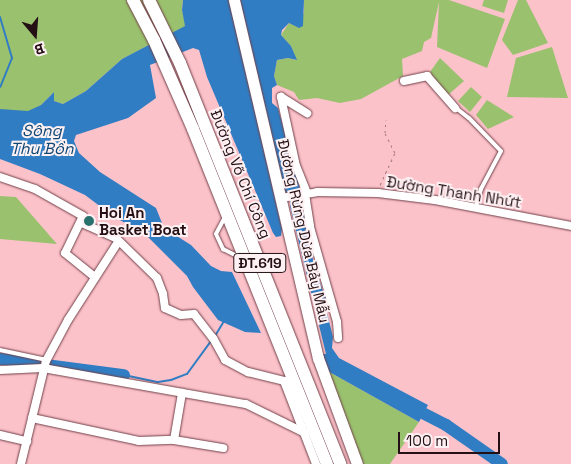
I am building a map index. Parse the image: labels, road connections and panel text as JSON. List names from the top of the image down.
{
  "streets": {
    "main road": ["Đường Võ Chí Công", "ĐT.619"],
    "street": ["Đường Thanh Nhứt", "Đường Rừng Dừa Bảy Mẫu"]
  },
  "crossings": [
    ["Đường Thanh Nhứt", "Đường Rừng Dừa Bảy Mẫu"]
  ],
  "water": ["Sông Thu Bồn"],
  "places": ["Hoi An Basket Boat"],
  "scale_bar": "100 m",
  "north": "bottom"
}
